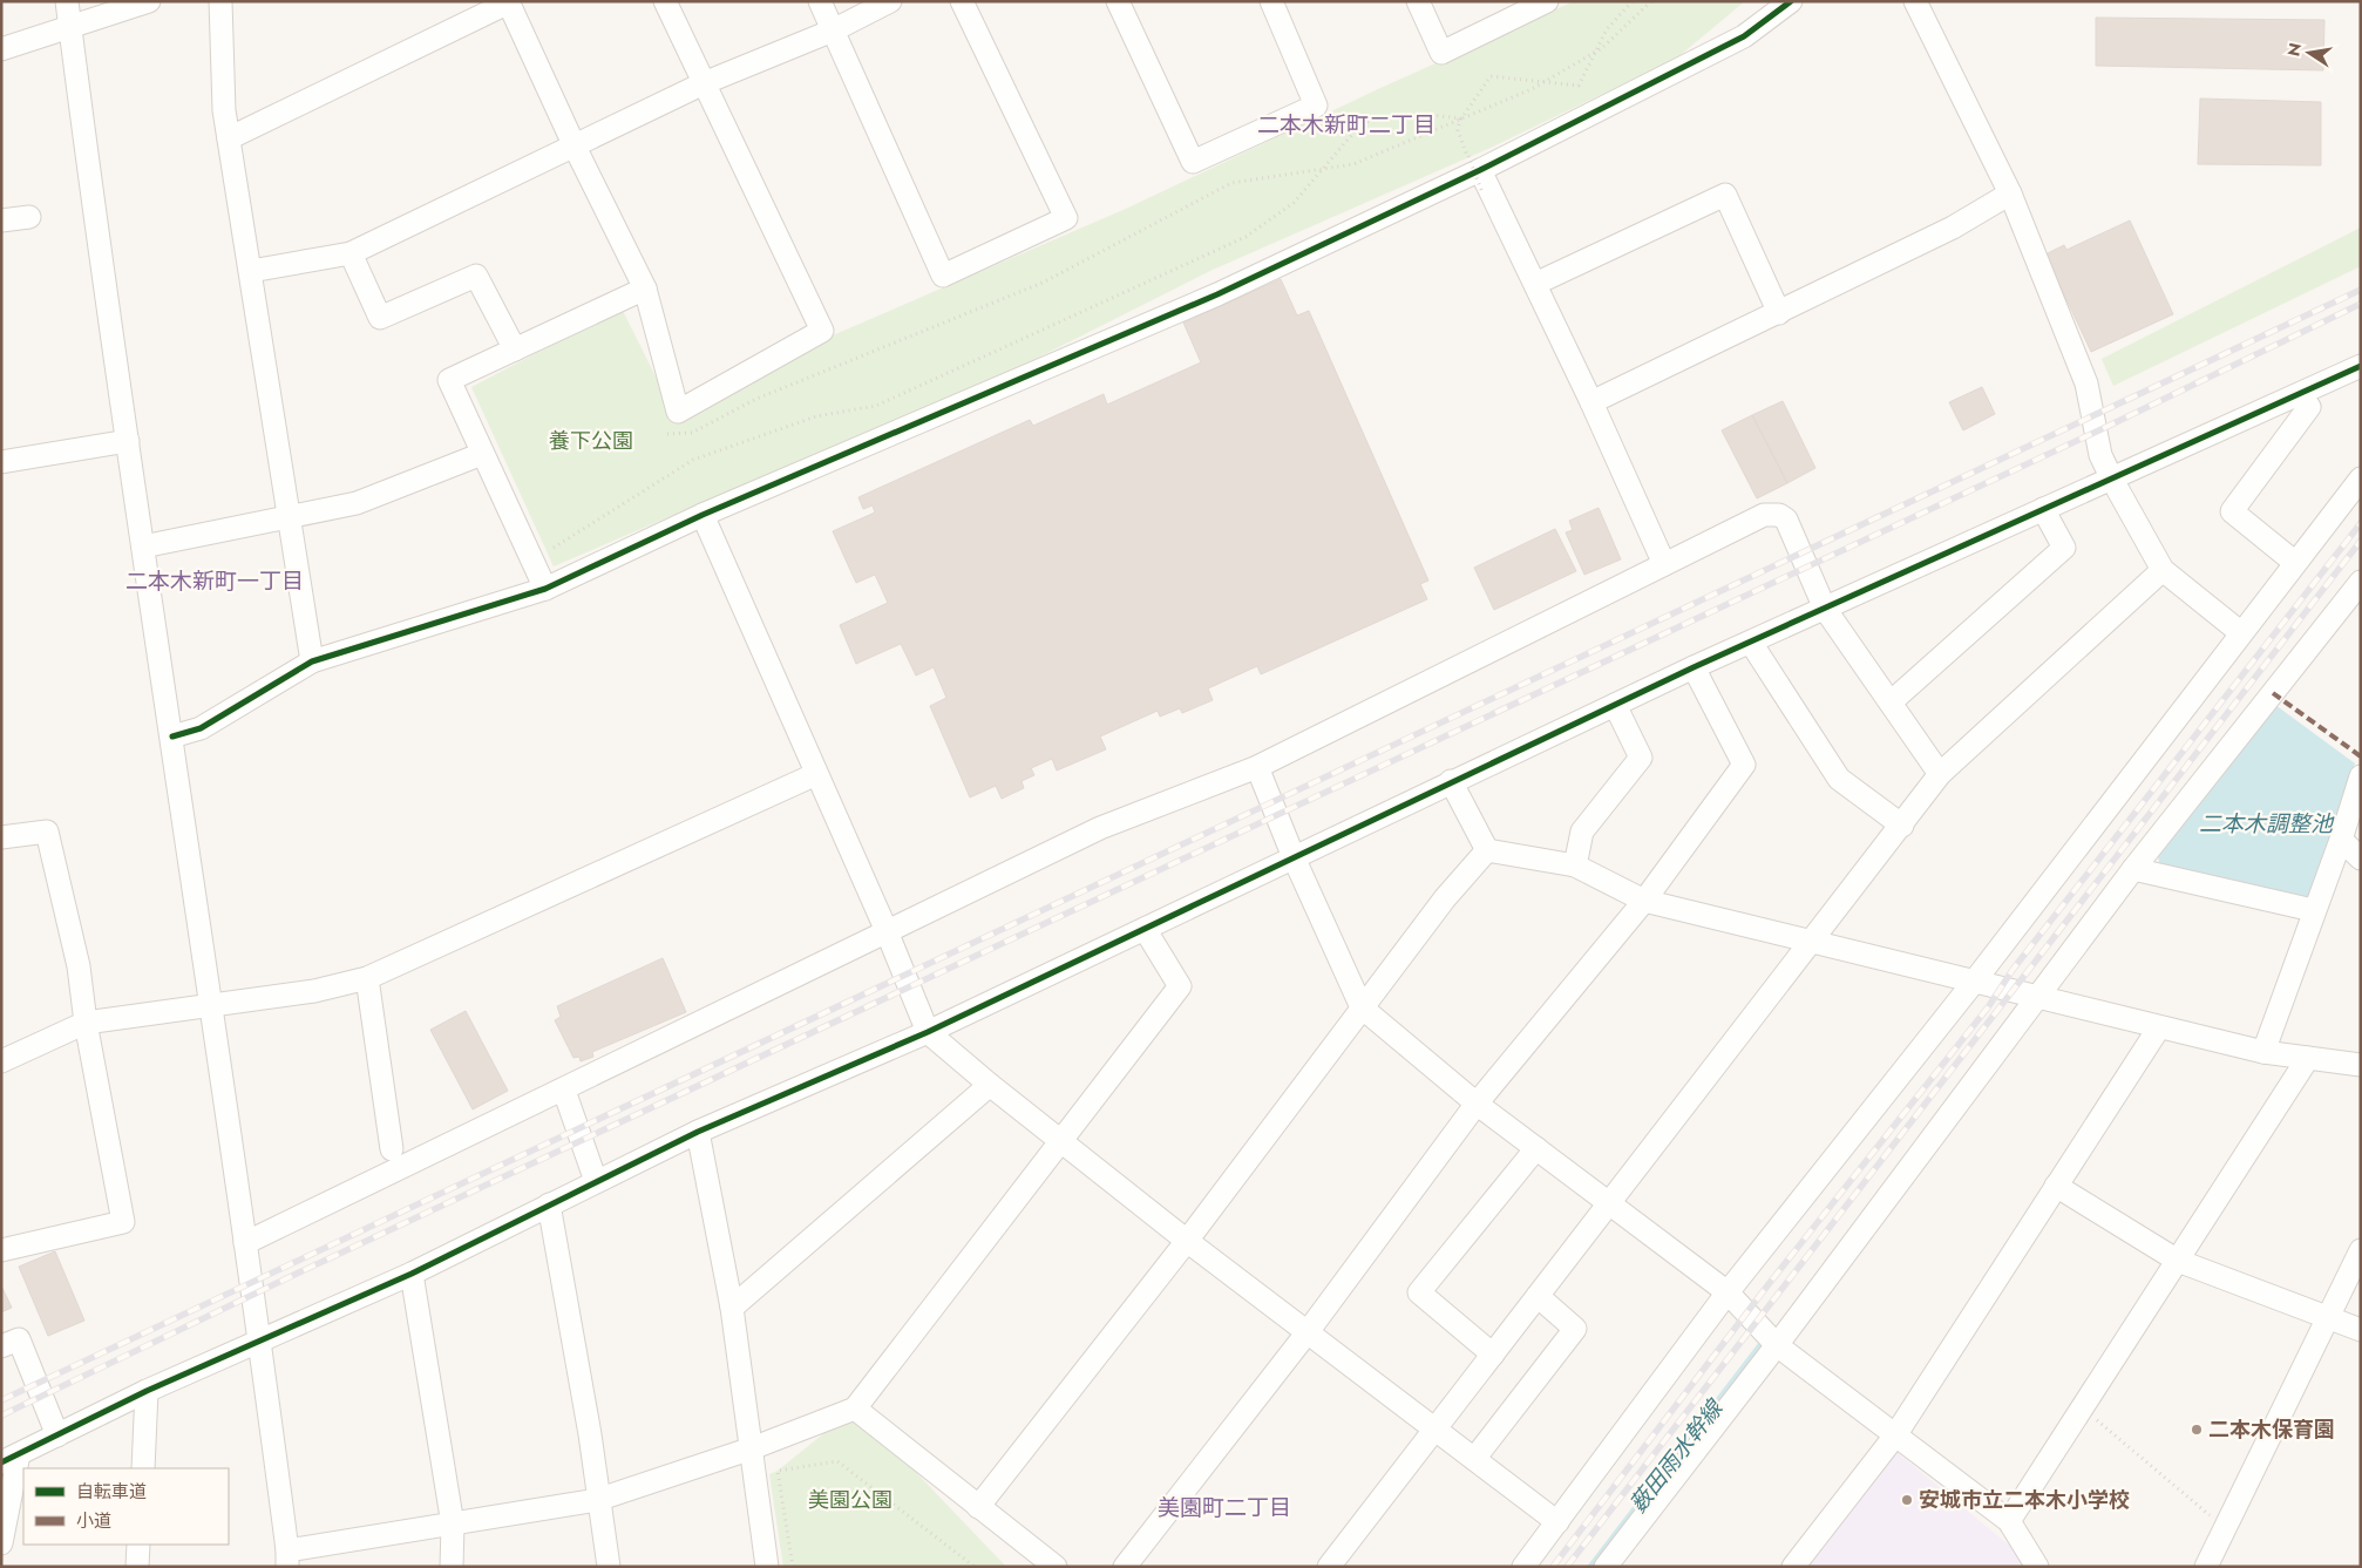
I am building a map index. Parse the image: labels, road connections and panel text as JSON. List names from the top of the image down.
{
  "districts": ["二本木新町二丁目", "二本木新町一丁目", "美園町二丁目"],
  "water": ["二本木調整池", "薮田雨水幹線"],
  "parks": ["養下公園", "美園公園"],
  "places": ["二本木保育園", "安城市立二本木小学校"],
  "legend": ["自転車道", "小道"],
  "north": "left"
}
